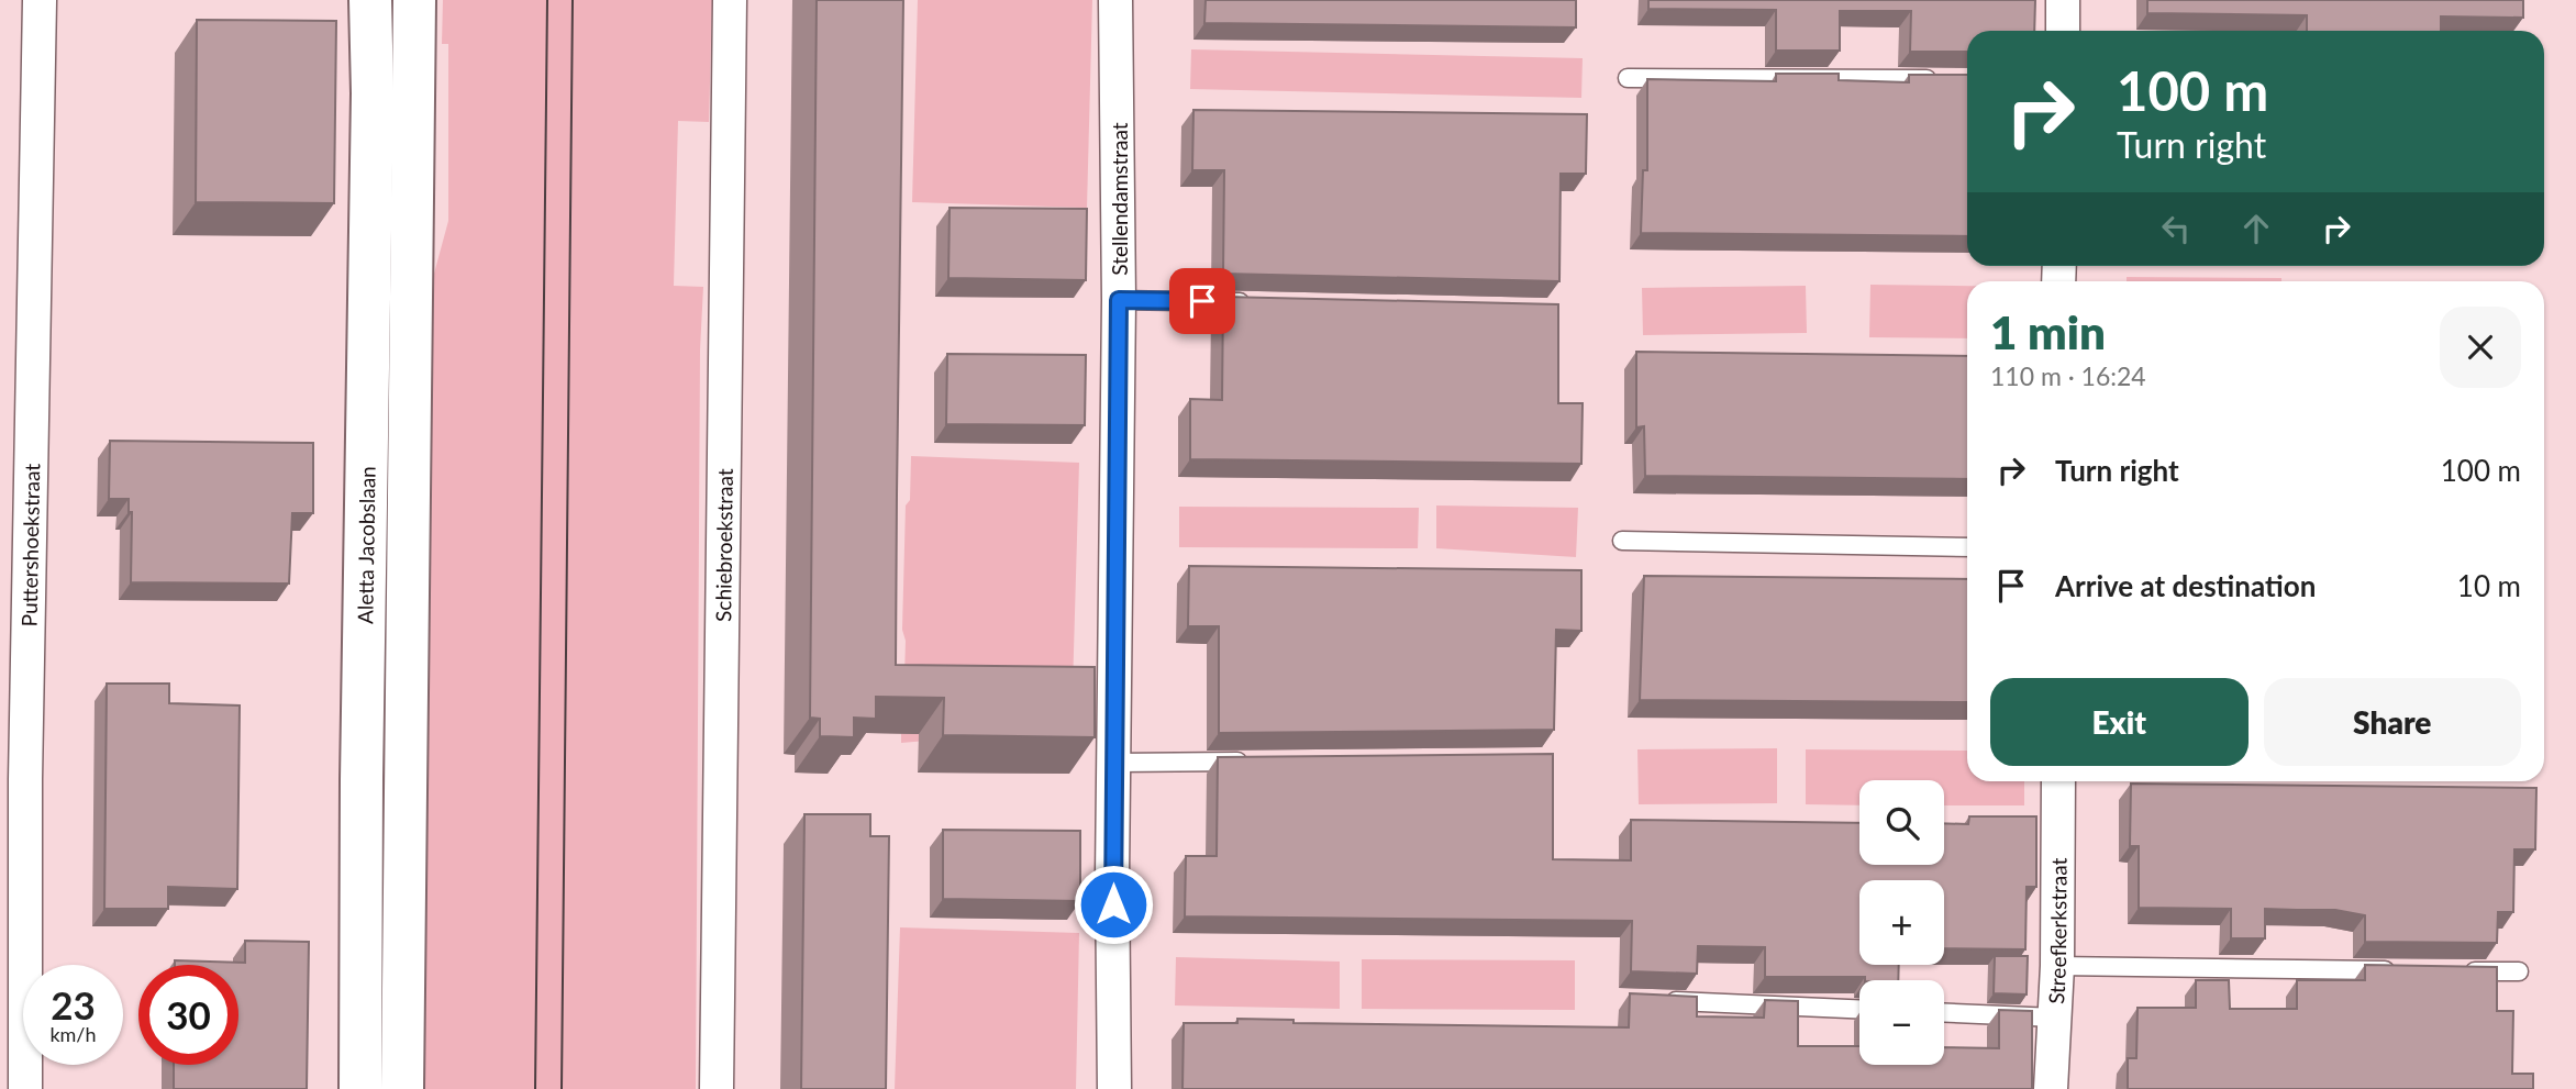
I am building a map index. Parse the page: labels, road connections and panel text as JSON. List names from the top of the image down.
{
  "streets": {
    "street": [
      "Stellendamstraat",
      "Puttershoekstraat",
      "Aletta Jacobslaan",
      "Schiebroekstraat",
      "Streefkerkstraat"
    ]
  },
  "page": {
    "turn": ["100 m", "Turn right"],
    "heading": ["1 min", "110 m · 16:24"],
    "list": [
      {
        "name": "Turn right",
        "value": "100 m"
      },
      {
        "name": "Arrive at destination",
        "value": "10 m"
      }
    ],
    "buttons": ["Exit", "Share"],
    "map_buttons": ["+", "−"],
    "speed": "23 km/h",
    "limit": "30"
  }
}
